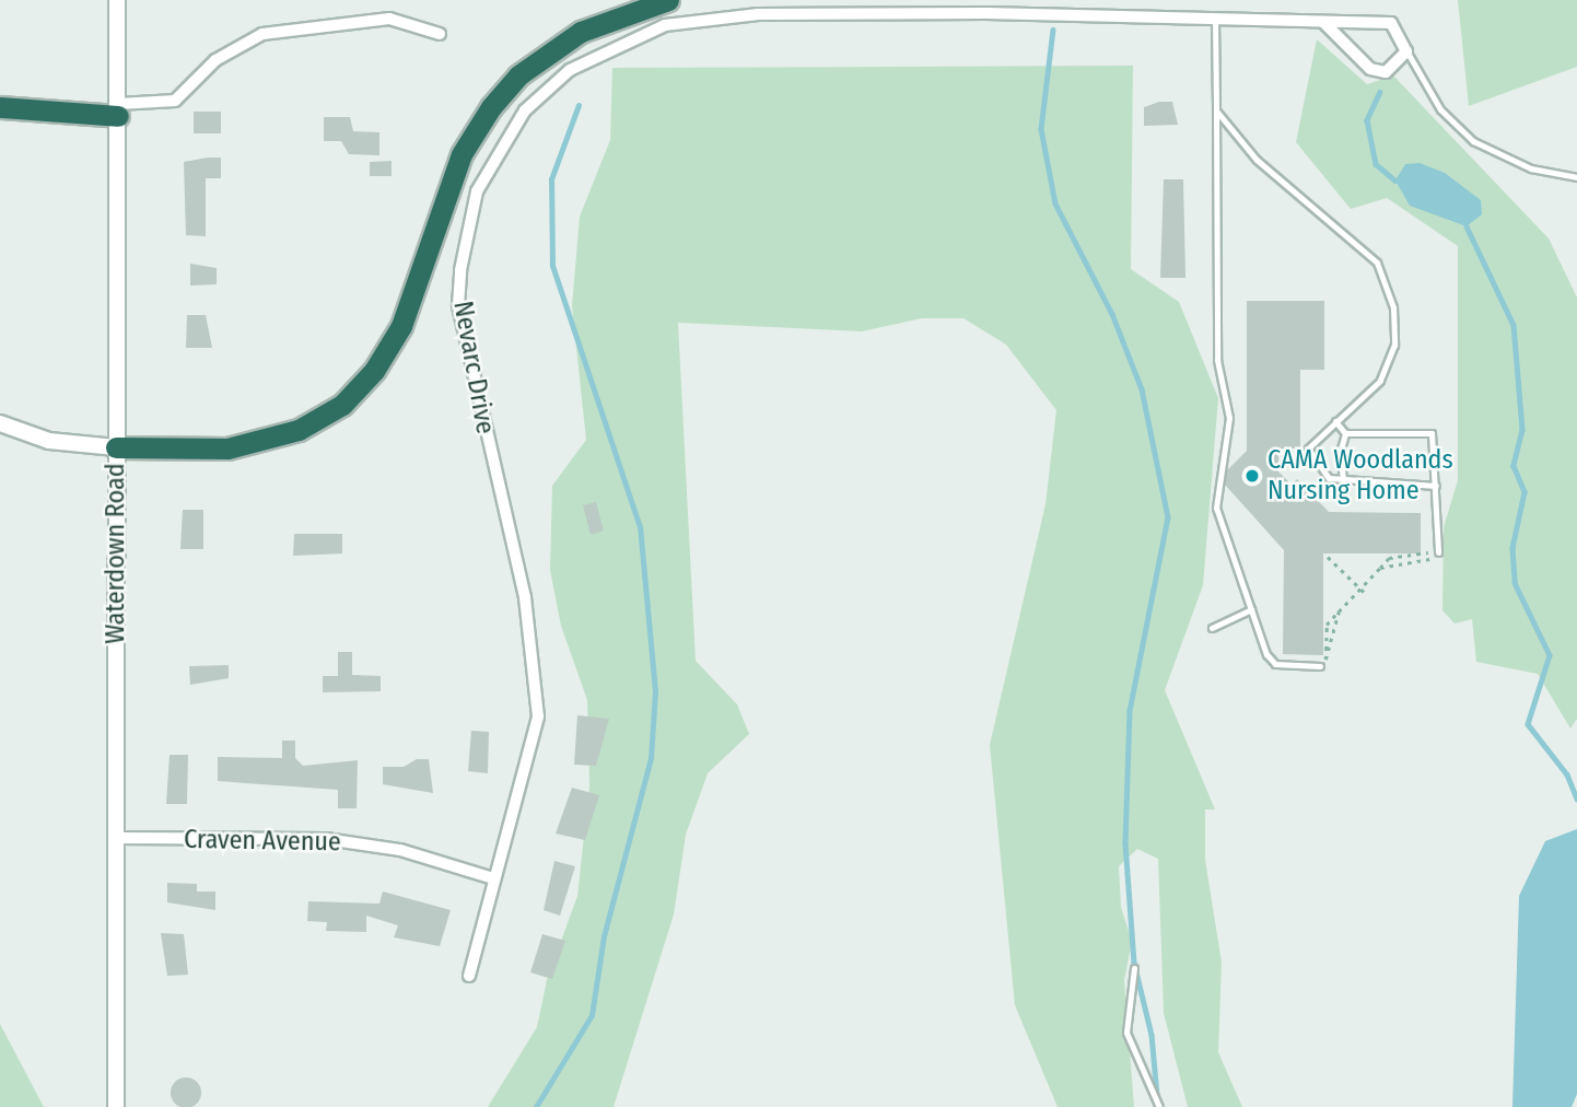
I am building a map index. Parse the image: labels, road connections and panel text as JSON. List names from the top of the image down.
{
  "streets": {
    "main road": ["Waterdown Road"],
    "street": ["Nevarc Drive", "Craven Avenue"]
  },
  "crossings": [
    ["Nevarc Drive", "Craven Avenue"],
    ["Waterdown Road", "Craven Avenue"]
  ],
  "places": ["CAMA Woodlands Nursing Home"]
}
